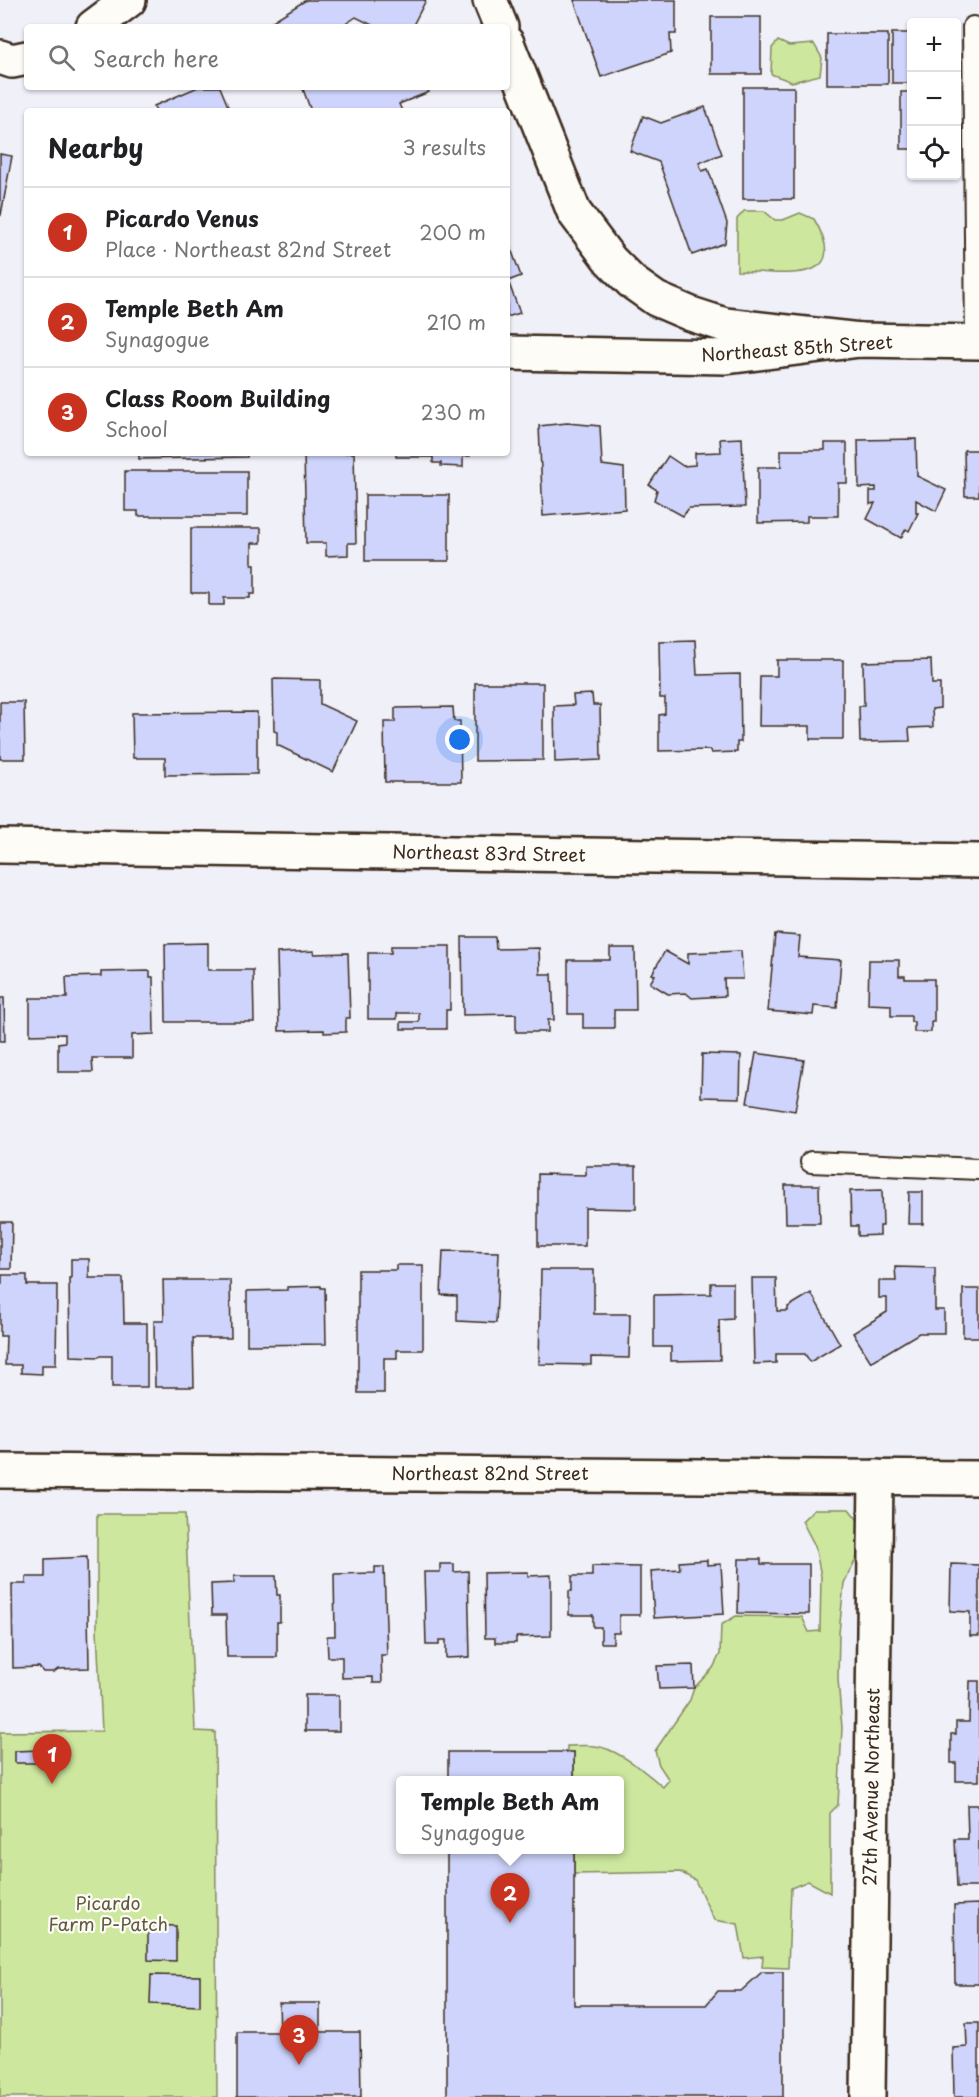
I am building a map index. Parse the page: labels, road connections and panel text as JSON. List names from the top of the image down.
{
  "streets": {
    "street": [
      "Northeast 85th Street",
      "Northeast 83rd Street",
      "Northeast 82nd Street",
      "27th Avenue Northeast"
    ]
  },
  "crossings": [
    ["Northeast 82nd Street", "27th Avenue Northeast"]
  ],
  "parks": ["Picardo Farm P-Patch"],
  "page": {
    "map_buttons": ["+", "−"],
    "search": "Search here",
    "heading": ["Nearby", "3 results"],
    "list": [
      {
        "mark": "1",
        "name": "Picardo Venus",
        "note": "Place · Northeast 82nd Street",
        "value": "200 m"
      },
      {
        "mark": "2",
        "name": "Temple Beth Am",
        "note": "Synagogue",
        "value": "210 m"
      },
      {
        "mark": "3",
        "name": "Class Room Building",
        "note": "School",
        "value": "230 m"
      }
    ],
    "pins": ["1", "2", "3"],
    "popup": ["Temple Beth Am", "Synagogue"]
  }
}
